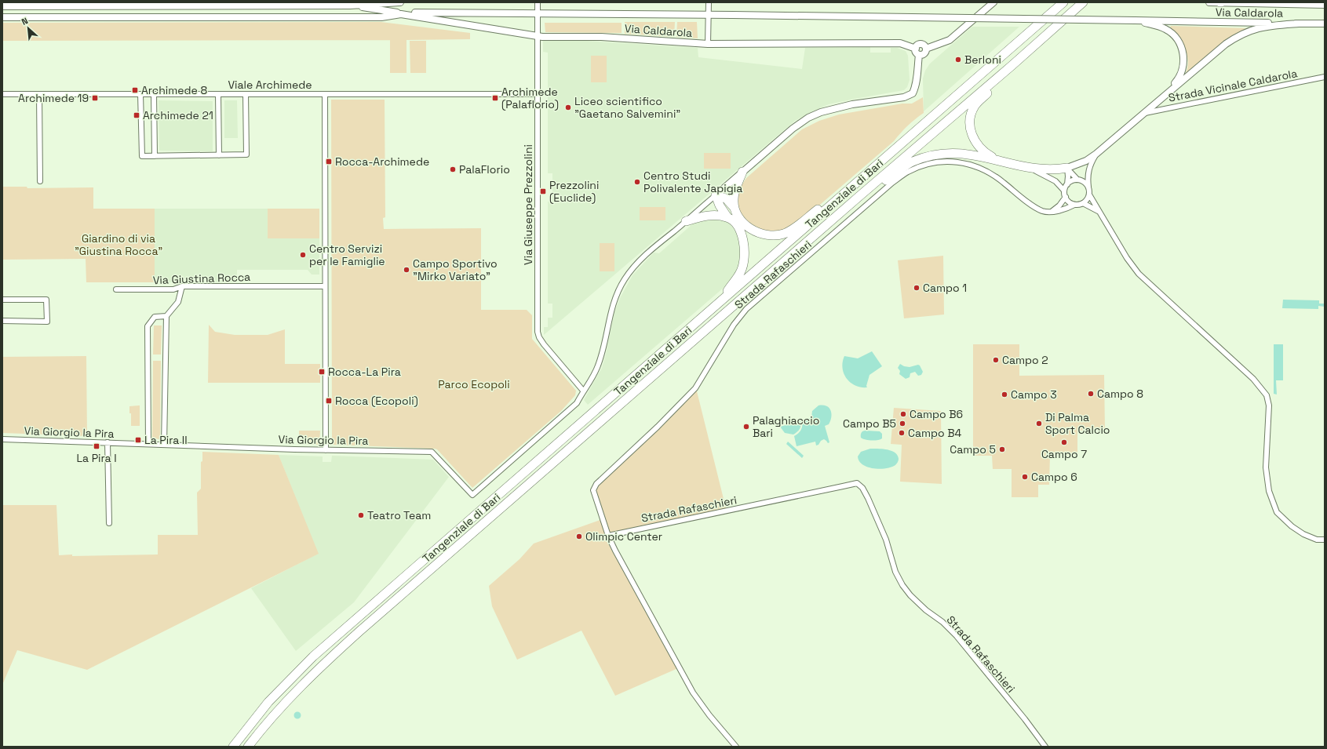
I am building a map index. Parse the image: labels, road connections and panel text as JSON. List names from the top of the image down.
{
  "streets": {
    "highway": ["Tangenziale di Bari"],
    "street": [
      "Via Caldarola",
      "Viale Archimede",
      "Strada Vicinale Caldarola",
      "Via Giuseppe Prezzolini",
      "Strada Rafaschieri",
      "Via Giustina Rocca",
      "Via Giorgio la Pira"
    ]
  },
  "crossings": [
    ["Via Caldarola", "Via Giuseppe Prezzolini"],
    ["Viale Archimede", "Via Giuseppe Prezzolini"],
    ["Via Giuseppe Prezzolini", "Via Giorgio la Pira"]
  ],
  "parks": ["Giardino di via \"Giustina Rocca\"", "Parco Ecopoli"],
  "places": {
    "other": [
      "Berloni",
      "Liceo scientifico \"Gaetano Salvemini\"",
      "PalaFlorio",
      "Centro Studi Polivalente Japigia",
      "Centro Servizi per le Famiglie",
      "Campo Sportivo \"Mirko Variato\"",
      "Campo 1",
      "Campo 2",
      "Campo 8",
      "Campo 3",
      "Campo B6",
      "Campo B5",
      "Di Palma Sport Calcio",
      "Palaghiaccio Bari",
      "Campo B4",
      "Campo 7",
      "Campo 5",
      "Campo 6",
      "Teatro Team",
      "Olimpic Center"
    ],
    "transit": [
      "Archimede 8",
      "Archimede 19",
      "Archimede (Palaflorio)",
      "Archimede 21",
      "Rocca-Archimede",
      "Prezzolini (Euclide)",
      "Rocca-La Pira",
      "Rocca (Ecopoli)",
      "La Pira II",
      "La Pira I"
    ]
  },
  "north": "top left"
}
